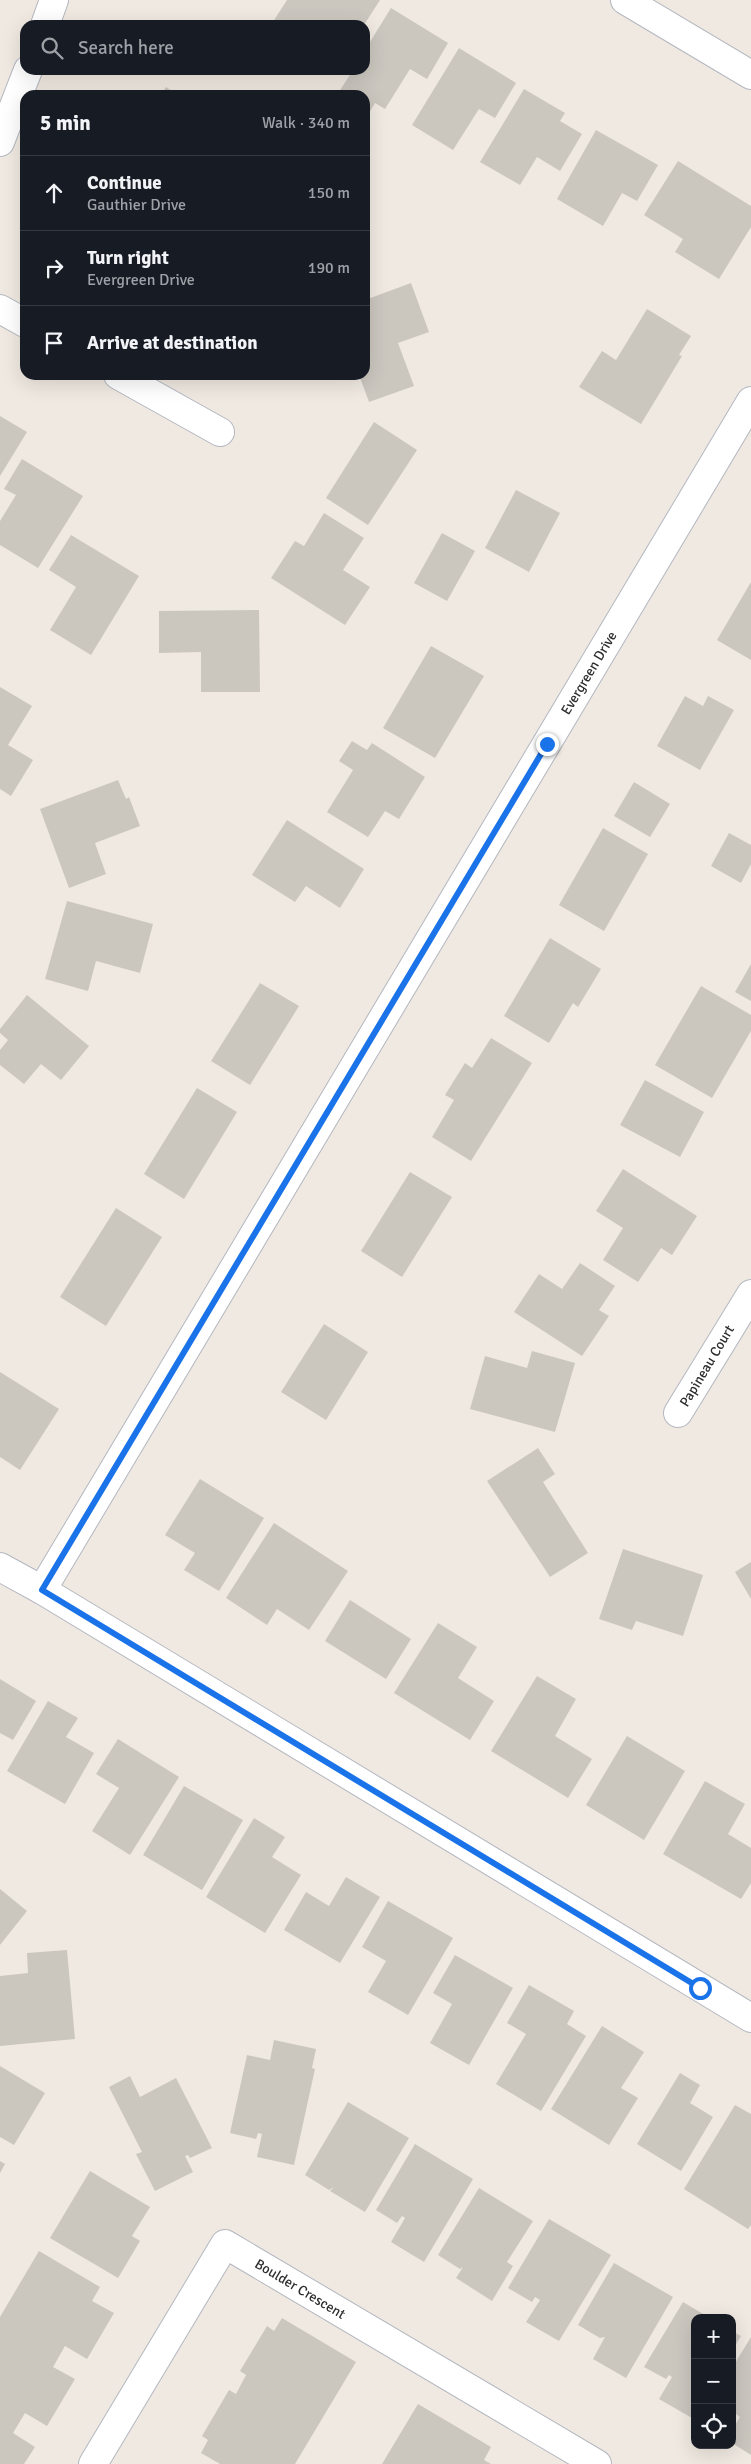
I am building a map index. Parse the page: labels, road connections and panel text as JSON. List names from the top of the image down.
{
  "streets": {
    "street": ["Evergreen Drive", "Papineau Court", "Boulder Crescent"]
  },
  "page": {
    "search": "Search here",
    "heading": ["5 min", "Walk · 340 m"],
    "list": [
      ["Continue", "Gauthier Drive", "150 m"],
      ["Turn right", "Evergreen Drive", "190 m"],
      "Arrive at destination"
    ],
    "map_buttons": ["+", "−"]
  }
}
